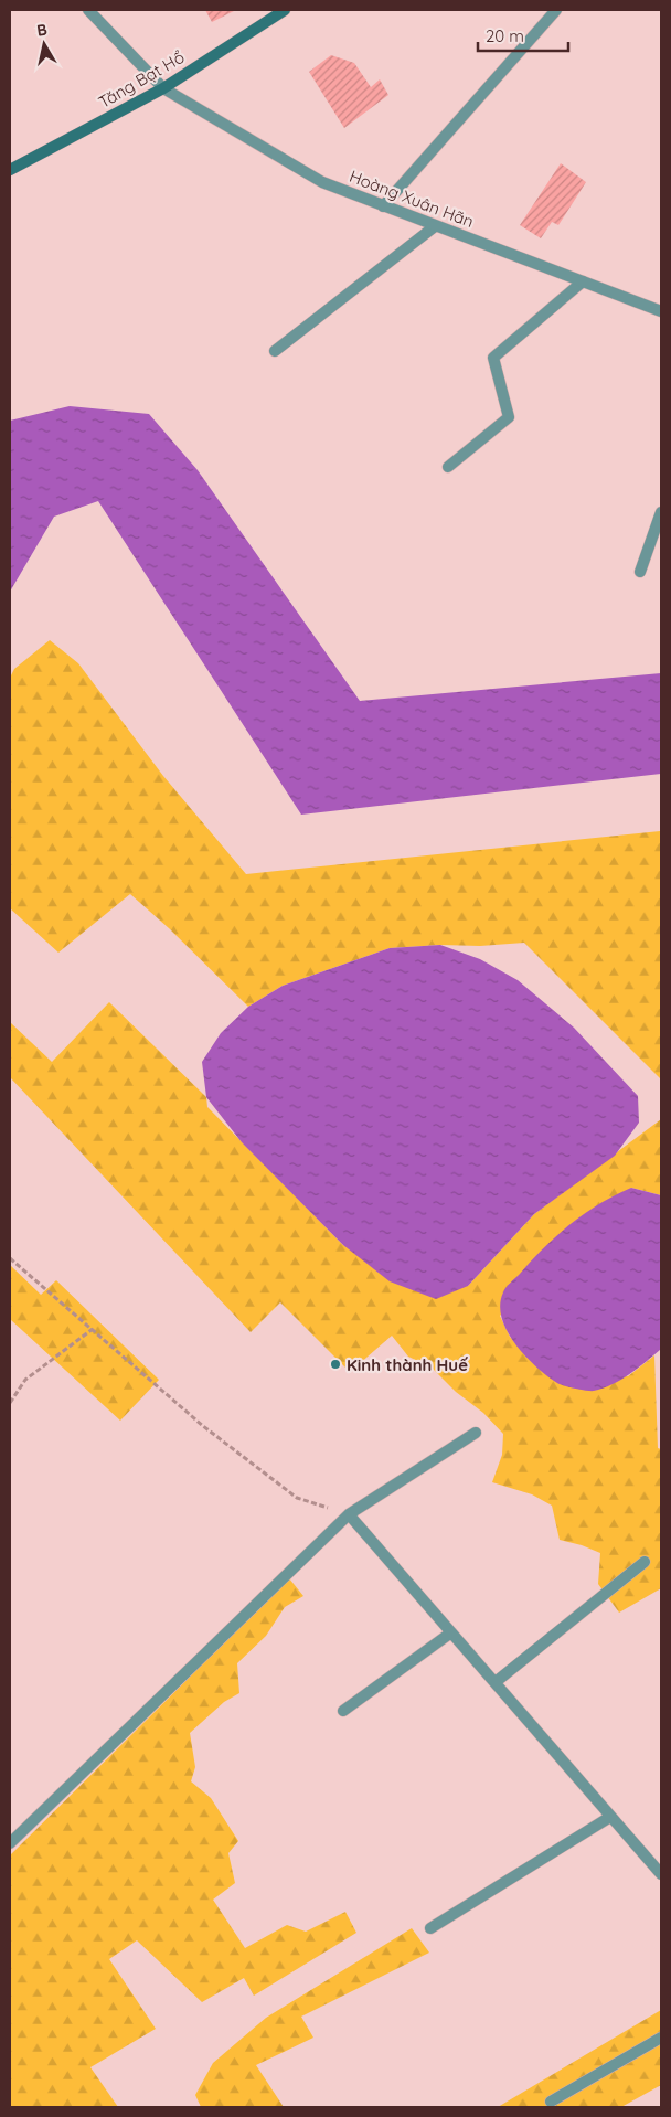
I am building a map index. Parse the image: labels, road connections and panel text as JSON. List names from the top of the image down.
{
  "streets": {
    "main road": ["Tăng Bạt Hổ"],
    "street": ["Hoàng Xuân Hãn"]
  },
  "crossings": [
    ["Tăng Bạt Hổ", "Hoàng Xuân Hãn"]
  ],
  "places": ["Kinh thành Huế"],
  "scale_bar": "20 m",
  "north": "top"
}
